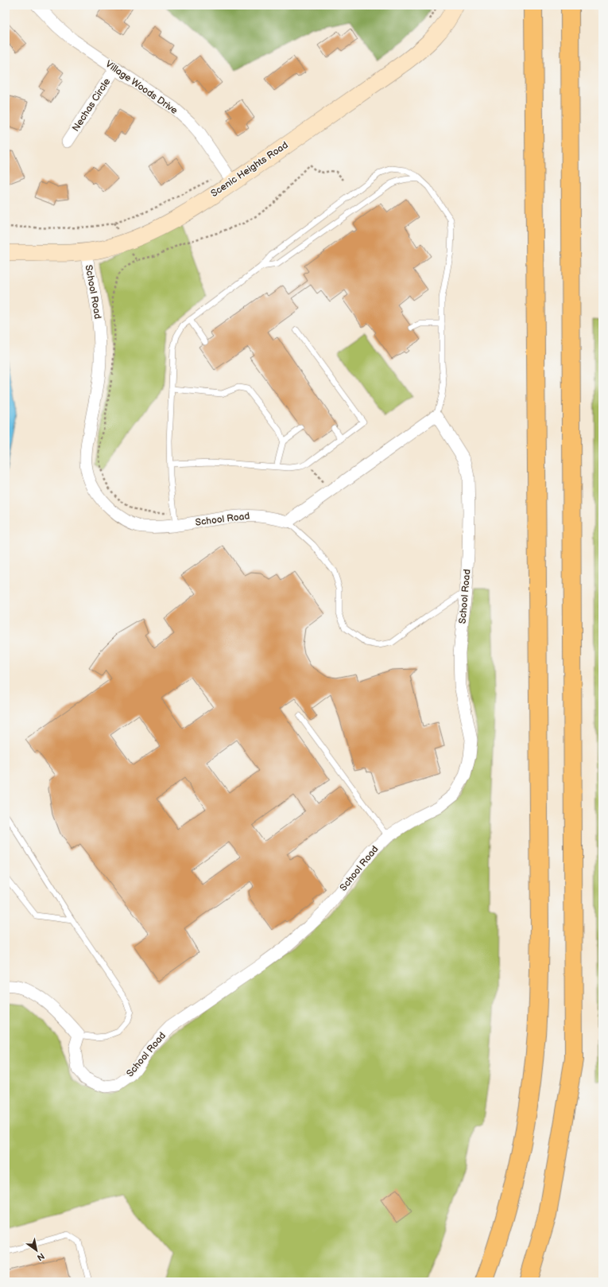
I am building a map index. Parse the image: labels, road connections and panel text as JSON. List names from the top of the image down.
{
  "streets": {
    "street": [
      "Village Woods Drive",
      "Nechas Circle",
      "Scenic Heights Road",
      "School Road"
    ]
  },
  "crossings": [
    ["Village Woods Drive", "Nechas Circle"],
    ["Village Woods Drive", "Scenic Heights Road"],
    ["Scenic Heights Road", "School Road"]
  ],
  "north": "bottom right"
}
